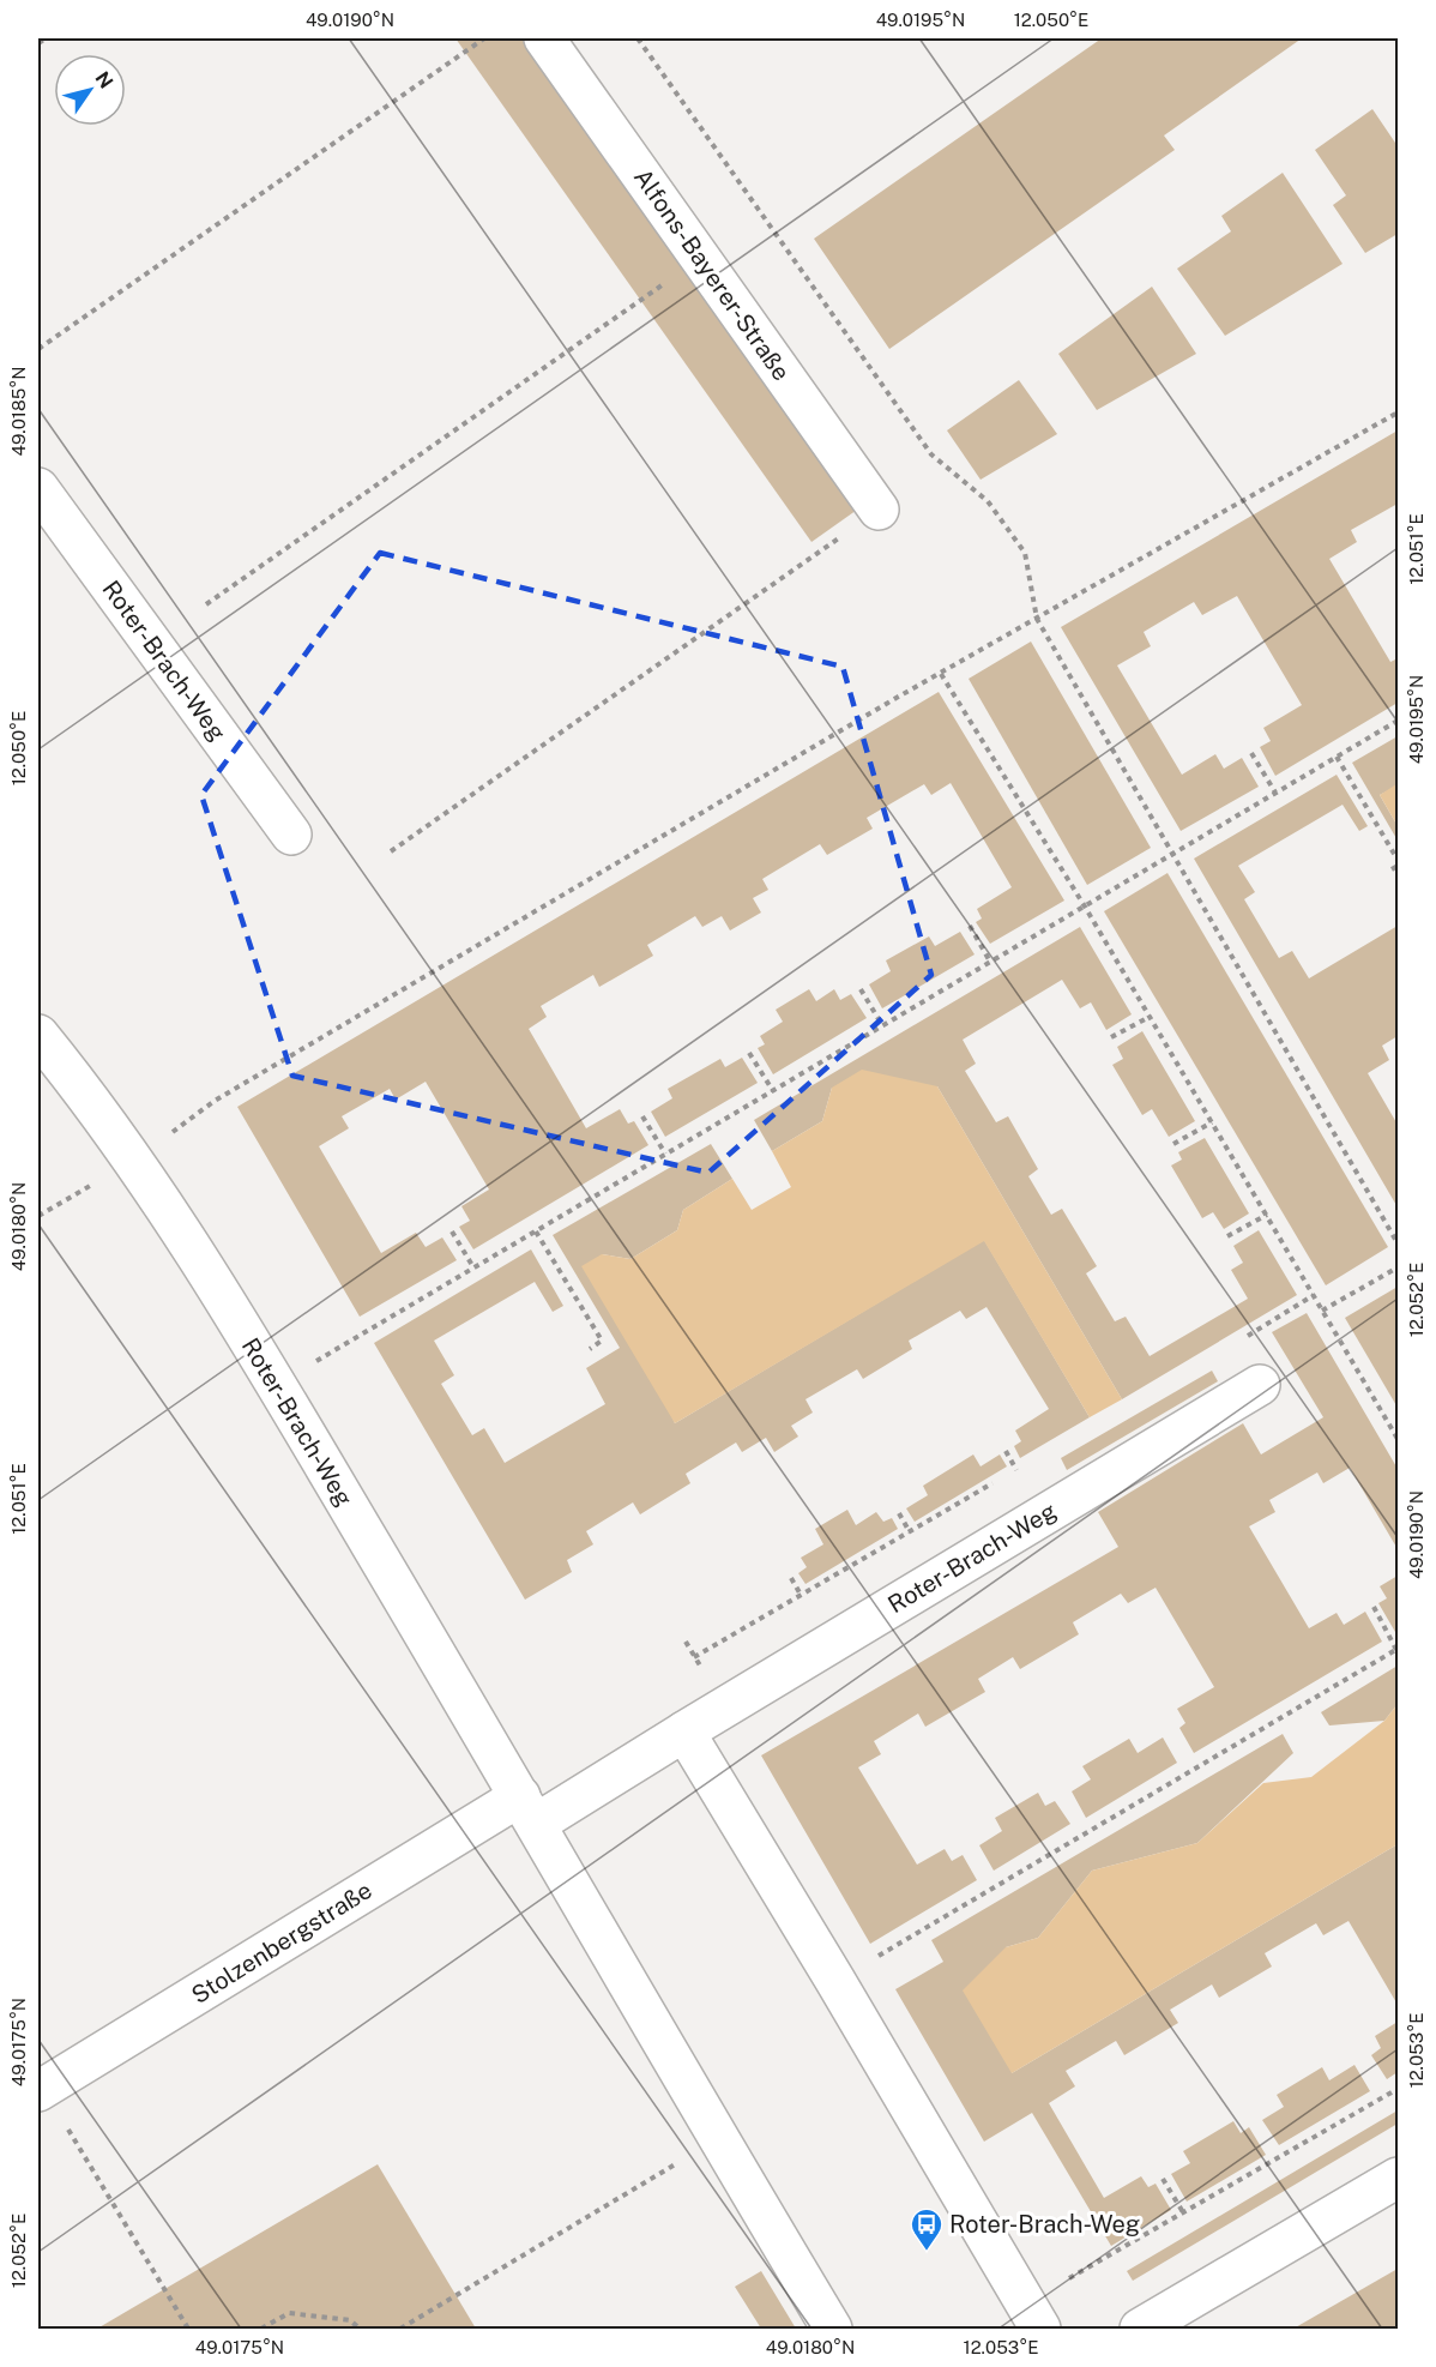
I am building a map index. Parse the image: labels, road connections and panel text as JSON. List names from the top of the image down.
{
  "streets": {
    "street": ["Alfons-Bayerer-Straße", "Roter-Brach-Weg", "Stolzenbergstraße"]
  },
  "crossings": [
    ["Roter-Brach-Weg", "Stolzenbergstraße"]
  ],
  "places": {
    "bus stop": ["Roter-Brach-Weg"]
  },
  "north": "top right",
  "coordinates": [
    "49.0190°N",
    "49.0195°N",
    "12.050°E",
    "49.0185°N",
    "12.051°E",
    "49.0180°N",
    "12.052°E",
    "49.0175°N",
    "12.053°E"
  ]
}
